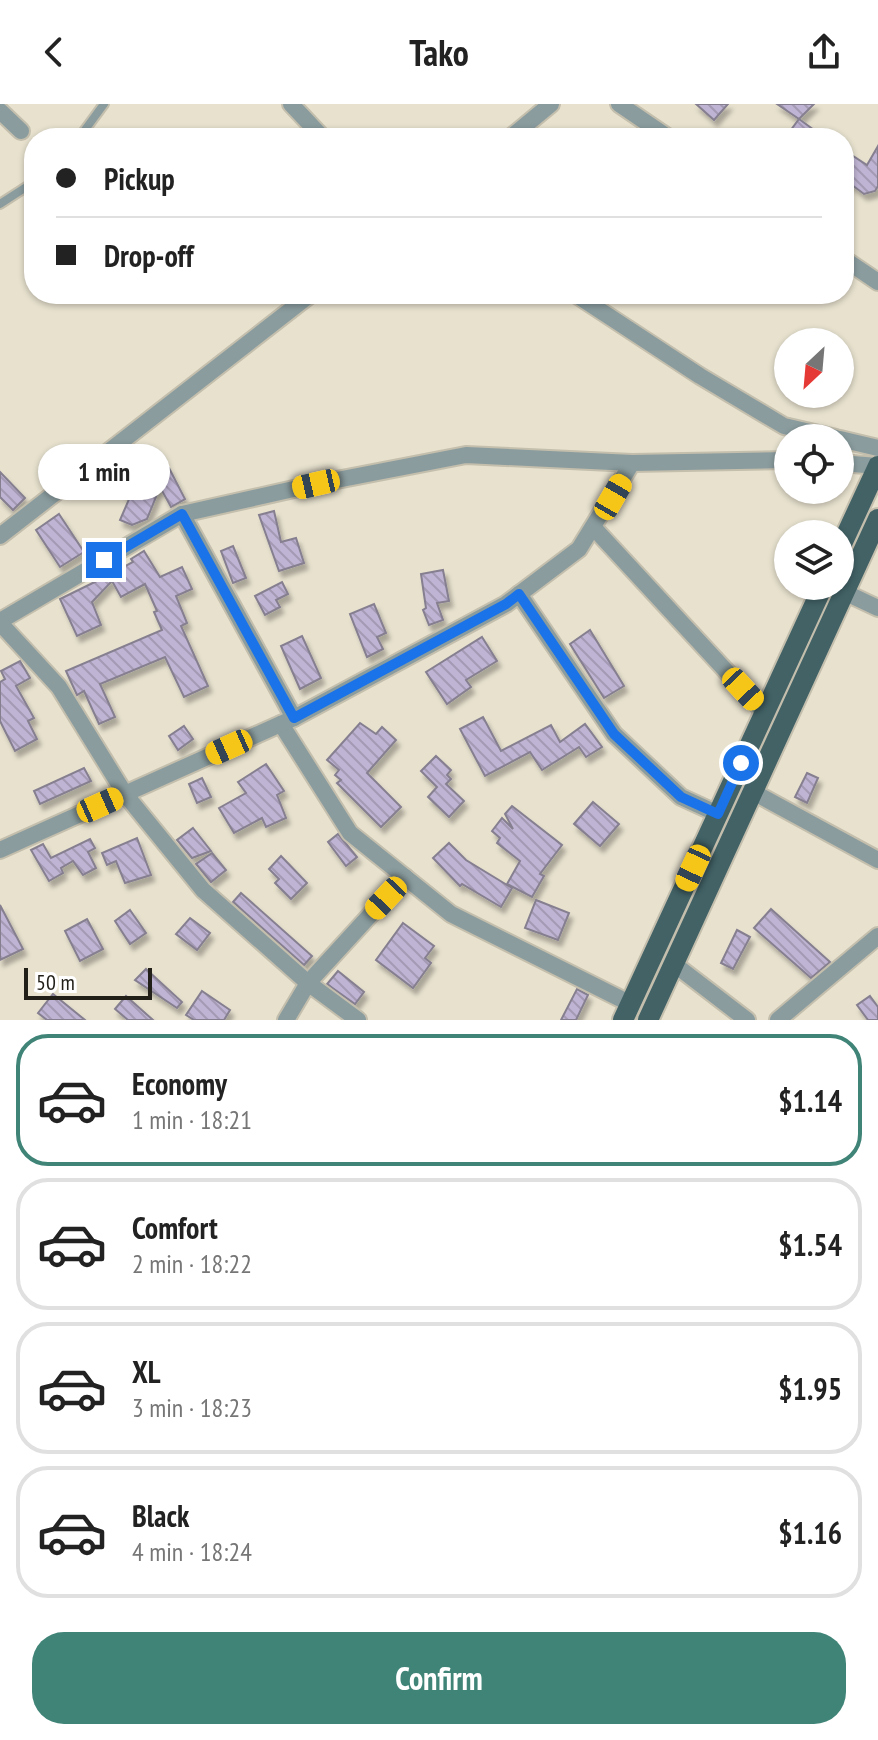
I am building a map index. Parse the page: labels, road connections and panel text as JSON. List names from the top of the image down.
{
  "scale_bar": "50 m",
  "north": "bottom left",
  "page": {
    "header": "Tako",
    "banner": ["Pickup", "Drop-off"],
    "bubble": "1 min",
    "scale": "50 m",
    "list": [
      {
        "name": "Economy",
        "note": "1 min · 18:21",
        "value": "$1.14"
      },
      {
        "name": "Comfort",
        "note": "2 min · 18:22",
        "value": "$1.54"
      },
      {
        "name": "XL",
        "note": "3 min · 18:23",
        "value": "$1.95"
      },
      {
        "name": "Black",
        "note": "4 min · 18:24",
        "value": "$1.16"
      }
    ],
    "buttons": "Confirm"
  }
}
